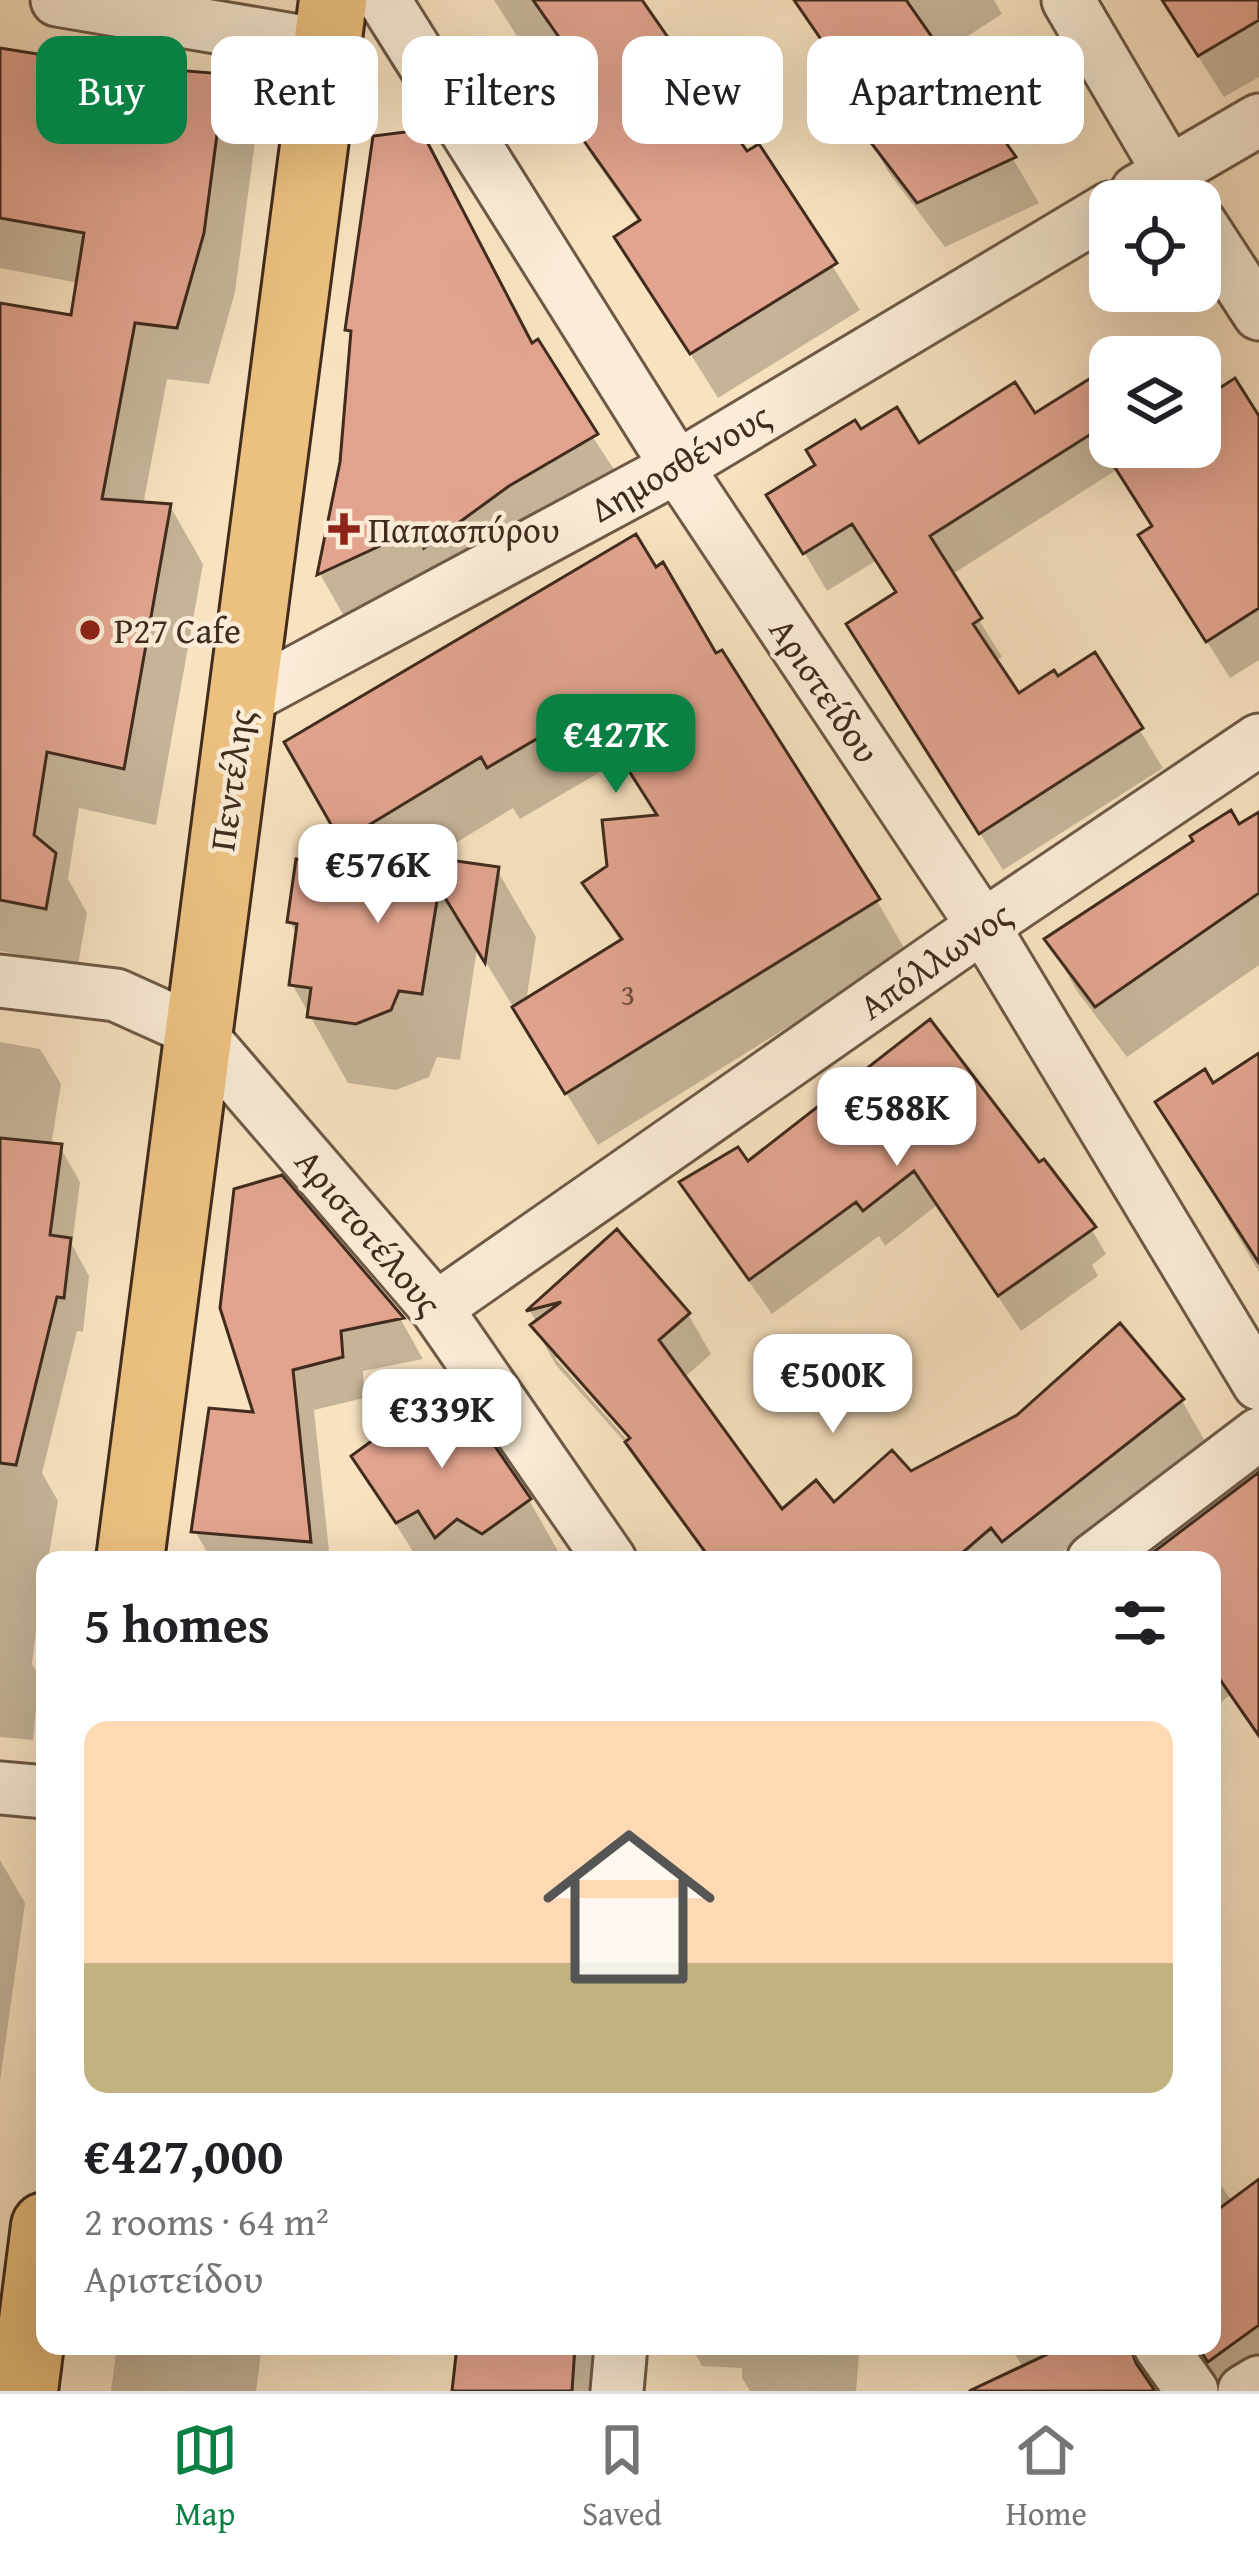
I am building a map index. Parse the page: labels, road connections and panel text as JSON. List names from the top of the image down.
{
  "streets": {
    "main road": ["Πεντέλης"],
    "street": [
      "Δημοσθένους",
      "Αριστείδου",
      "Απόλλωνος",
      "Αριστοτέλους"
    ]
  },
  "crossings": [
    ["Δημοσθένους", "Αριστείδου"],
    ["Δημοσθένους", "Πεντέλης"],
    ["Αριστείδου", "Απόλλωνος"],
    ["Πεντέλης", "Αριστοτέλους"],
    ["Απόλλωνος", "Αριστοτέλους"]
  ],
  "places": {
    "health": ["Παπασπύρου"],
    "other": ["P27 Cafe"]
  },
  "house_numbers": ["3"],
  "page": {
    "chip": [
      "Buy",
      "Rent",
      "Filters",
      "New",
      "Apartment"
    ],
    "price": [
      "€427K",
      "€576K",
      "€588K",
      "€500K",
      "€339K"
    ],
    "heading": "5 homes",
    "list": [
      {
        "name": "€427,000",
        "note": "2 rooms · 64 m² · Αριστείδου"
      }
    ],
    "tabs": ["Map", "Saved", "Home"]
  }
}
